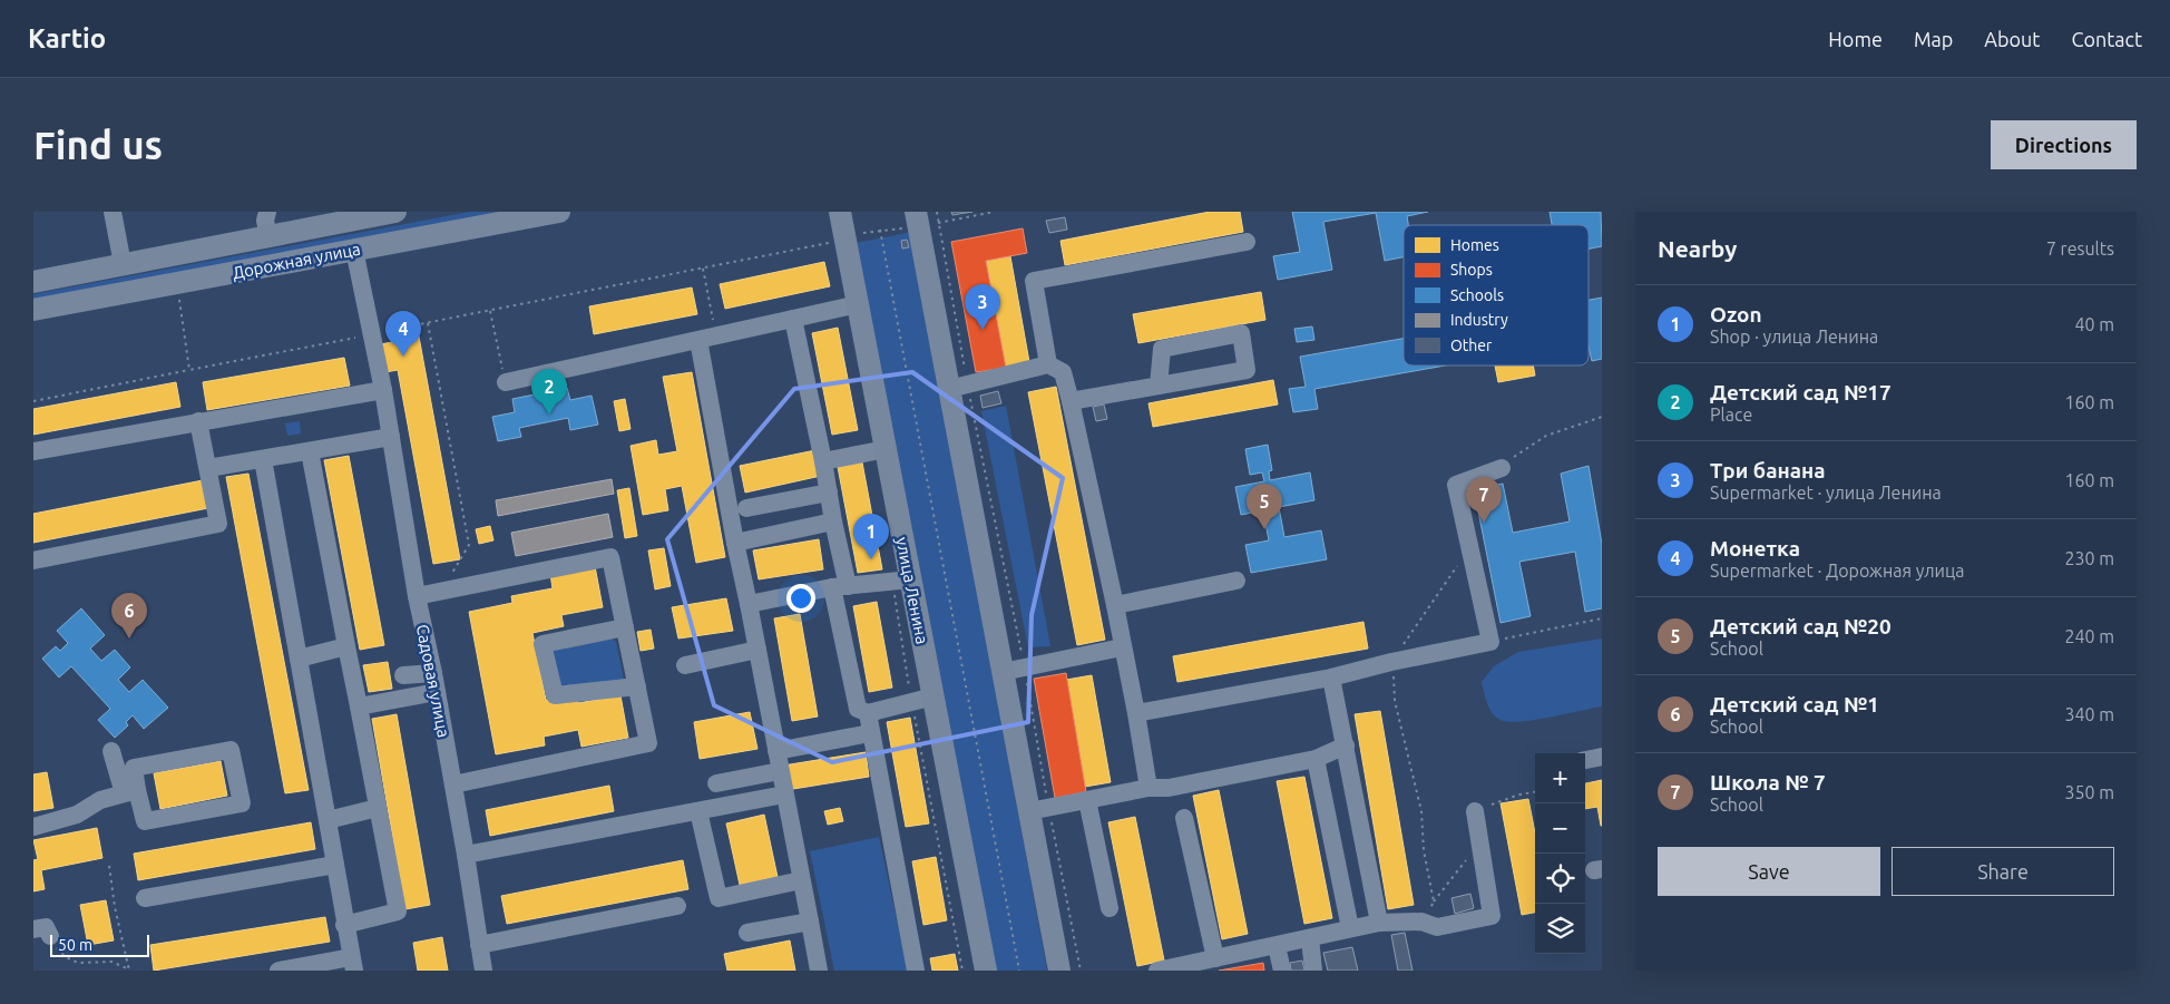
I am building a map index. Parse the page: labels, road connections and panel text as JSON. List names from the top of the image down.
{
  "streets": {
    "main road": ["Дорожная улица", "улица Ленина"],
    "street": ["Садовая улица"]
  },
  "crossings": [
    ["Дорожная улица", "Садовая улица"]
  ],
  "legend": [
    "Homes",
    "Shops",
    "Schools",
    "Industry",
    "Other"
  ],
  "scale_bar": "50 m",
  "page": {
    "header": "Kartio",
    "nav": [
      "Home",
      "Map",
      "About",
      "Contact"
    ],
    "buttons": [
      "Directions",
      ["Save", "Share"]
    ],
    "title": "Find us",
    "heading": ["Nearby", "7 results"],
    "pins": [
      "3",
      "4",
      "2",
      "7",
      "5",
      "1",
      "6"
    ],
    "list": [
      {
        "mark": "1",
        "name": "Ozon",
        "note": "Shop · улица Ленина",
        "value": "40 m"
      },
      {
        "mark": "2",
        "name": "Детский сад №17",
        "note": "Place",
        "value": "160 m"
      },
      {
        "mark": "3",
        "name": "Три банана",
        "note": "Supermarket · улица Ленина",
        "value": "160 m"
      },
      {
        "mark": "4",
        "name": "Монетка",
        "note": "Supermarket · Дорожная улица",
        "value": "230 m"
      },
      {
        "mark": "5",
        "name": "Детский сад №20",
        "note": "School",
        "value": "240 m"
      },
      {
        "mark": "6",
        "name": "Детский сад №1",
        "note": "School",
        "value": "340 m"
      },
      {
        "mark": "7",
        "name": "Школа № 7",
        "note": "School",
        "value": "350 m"
      }
    ],
    "map_buttons": ["+", "−"],
    "scale": "50 m"
  }
}
